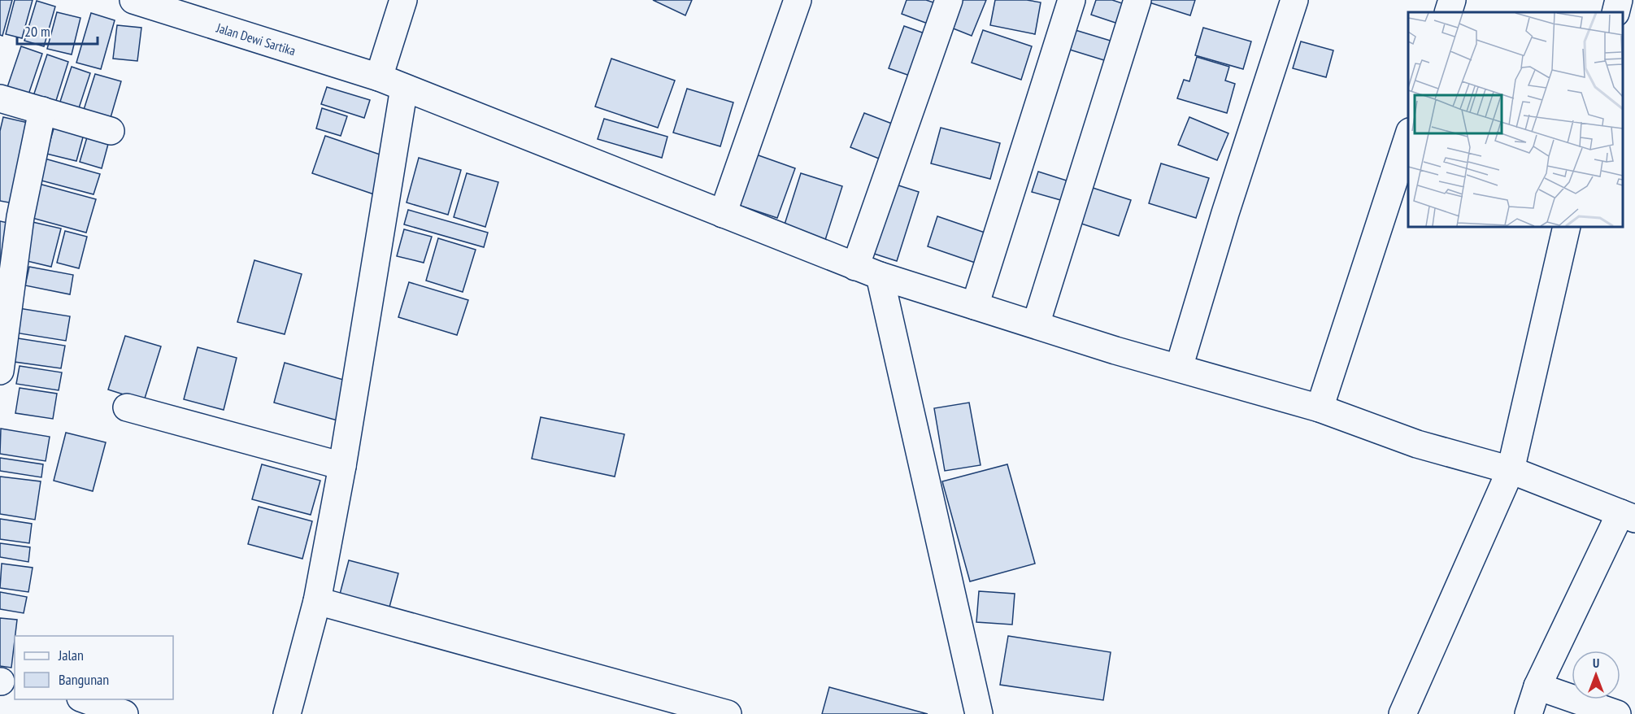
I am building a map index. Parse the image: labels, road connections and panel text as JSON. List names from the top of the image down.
{
  "streets": {
    "street": ["Jalan Dewi Sartika"]
  },
  "legend": ["Jalan", "Bangunan"],
  "scale_bar": "20 m",
  "north": "top"
}
